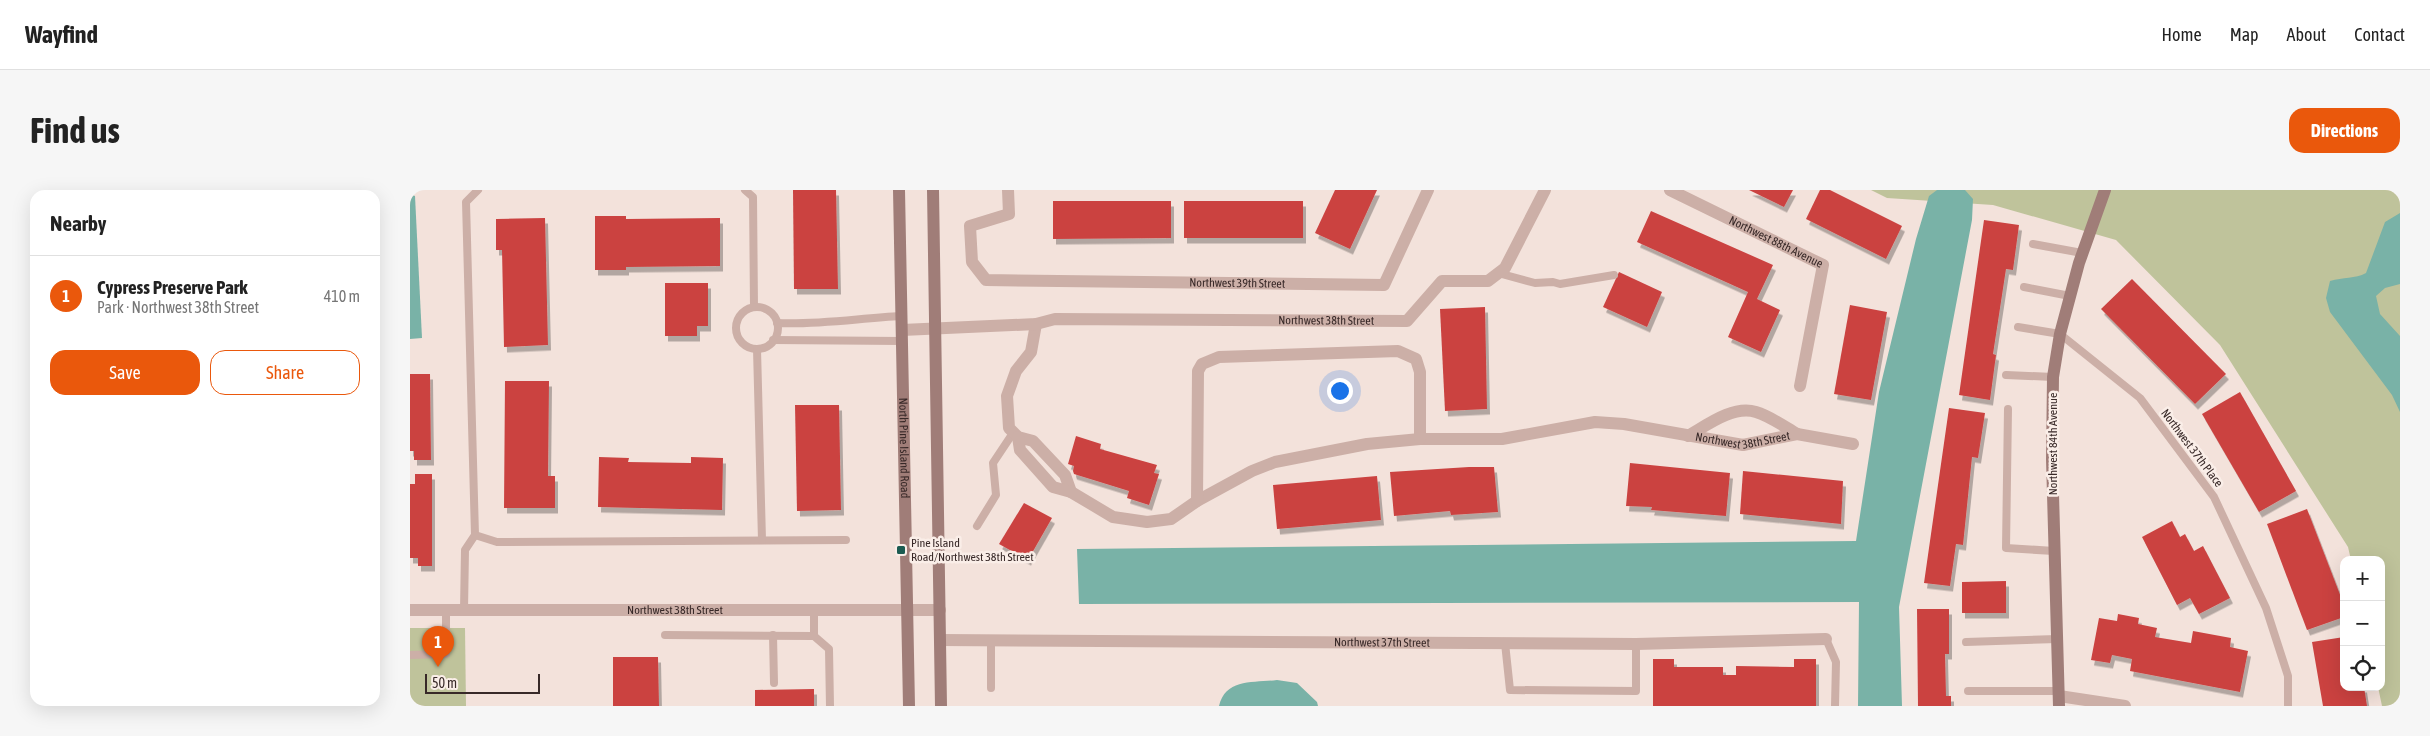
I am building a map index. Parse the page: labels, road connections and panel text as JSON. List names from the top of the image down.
{
  "streets": {
    "main road": ["Northwest 84th Avenue", "North Pine Island Road"],
    "street": [
      "Northwest 88th Avenue",
      "Northwest 39th Street",
      "Northwest 38th Street",
      "Northwest 37th Street"
    ],
    "lane": ["Northwest 37th Place"]
  },
  "crossings": [
    ["Northwest 38th Street", "North Pine Island Road"],
    ["Northwest 84th Avenue", "Northwest 37th Place"]
  ],
  "places": {
    "transit": ["Pine Island Road/Northwest 38th Street"]
  },
  "scale_bar": "50 m",
  "page": {
    "header": "Wayfind",
    "nav": [
      "Home",
      "Map",
      "About",
      "Contact"
    ],
    "buttons": [
      "Directions",
      ["Save", "Share"]
    ],
    "title": "Find us",
    "heading": "Nearby",
    "list": [
      {
        "mark": "1",
        "name": "Cypress Preserve Park",
        "note": "Park · Northwest 38th Street",
        "value": "410 m"
      }
    ],
    "map_buttons": ["+", "−"],
    "pins": "1",
    "scale": "50 m"
  }
}
